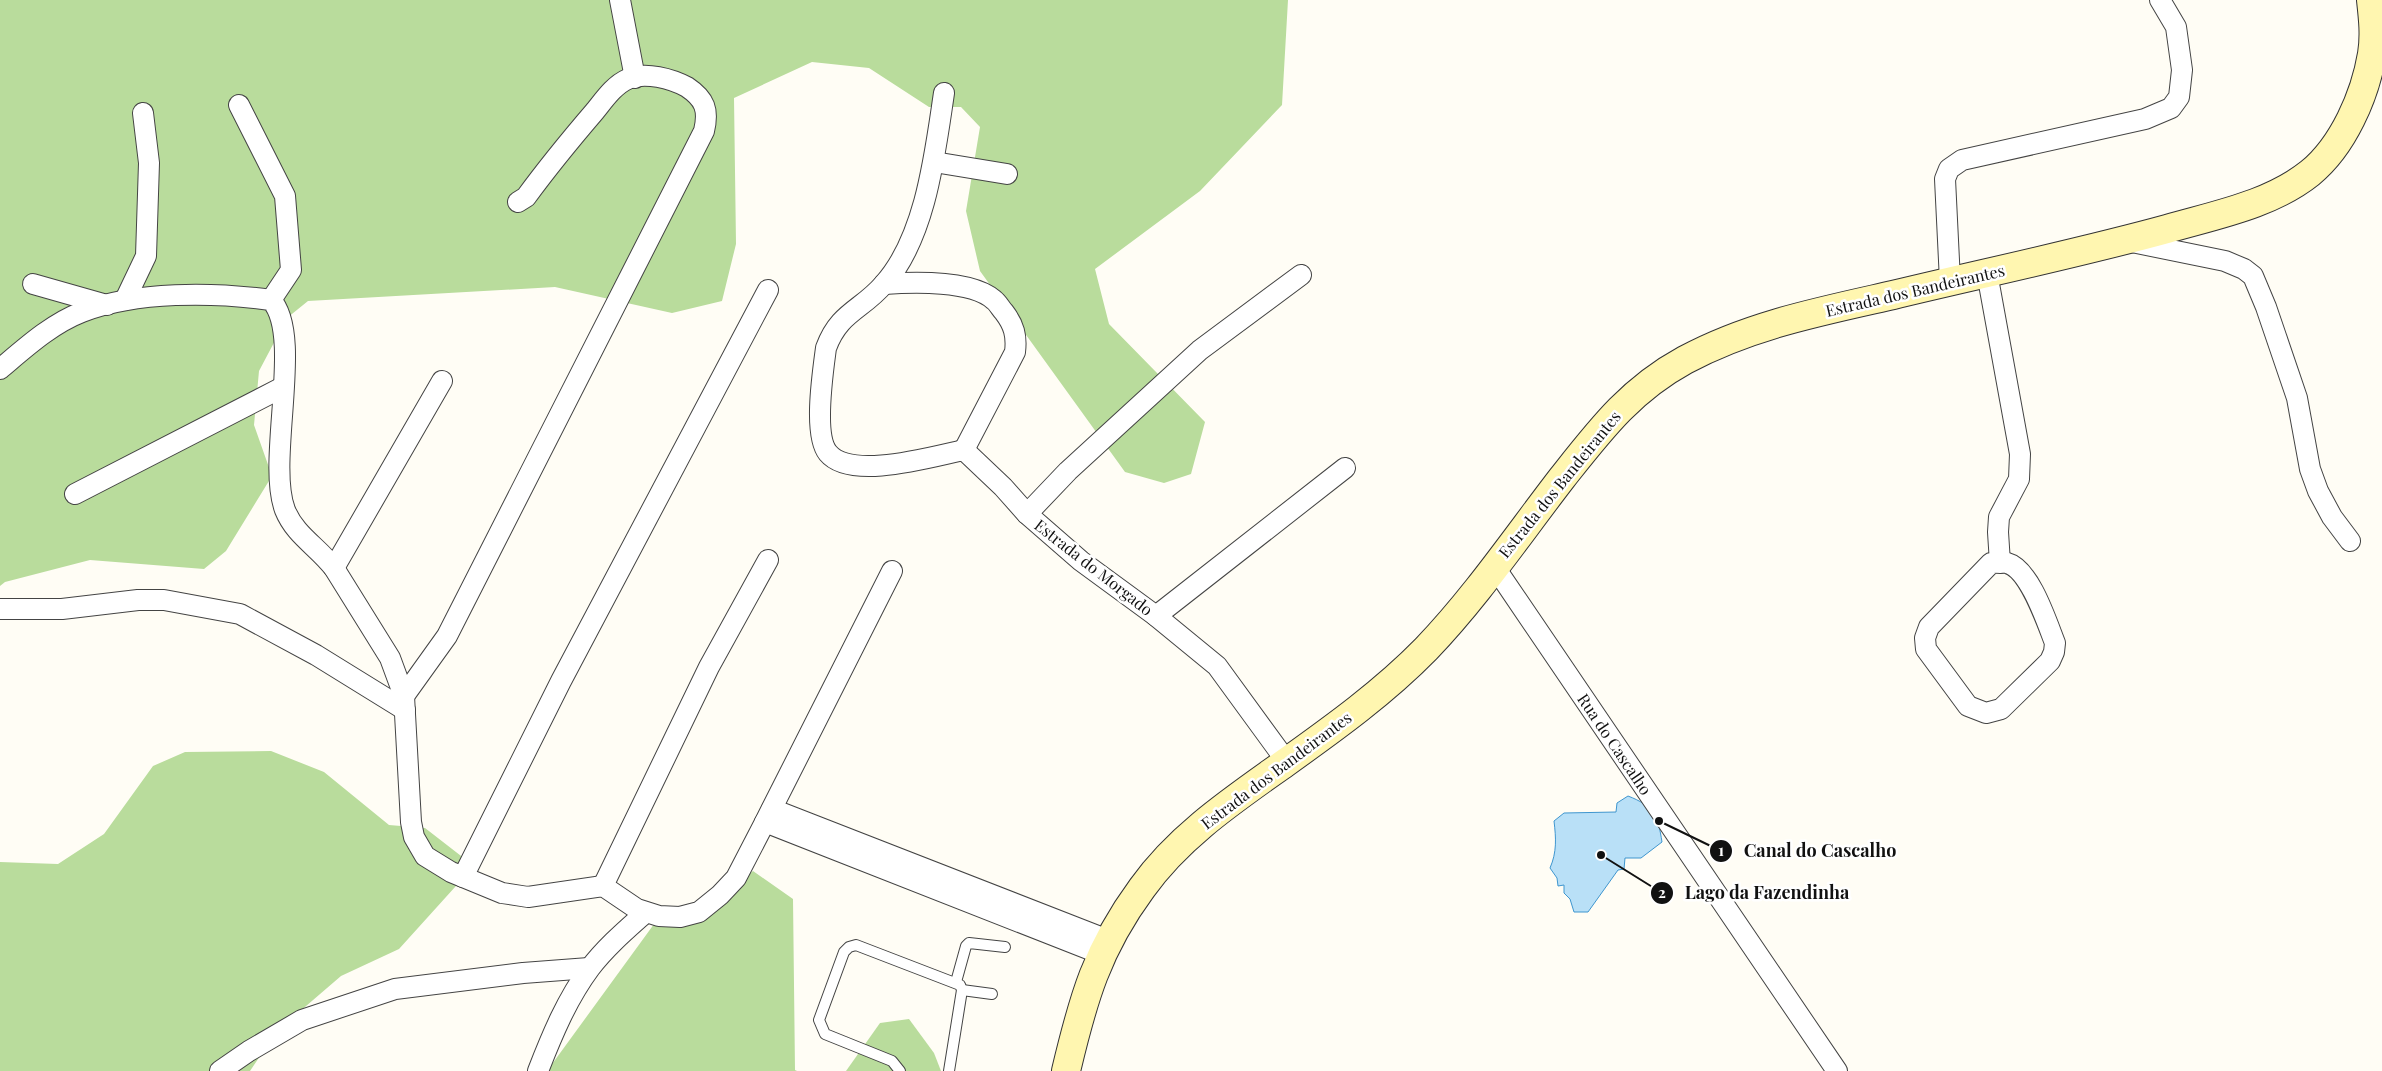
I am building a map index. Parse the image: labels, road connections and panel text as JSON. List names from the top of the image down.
{
  "streets": {
    "main road": ["Estrada dos Bandeirantes"],
    "street": ["Estrada do Morgado", "Rua do Cascalho"]
  },
  "crossings": [
    ["Estrada dos Bandeirantes", "Estrada do Morgado"],
    ["Estrada dos Bandeirantes", "Rua do Cascalho"]
  ],
  "places": ["Canal do Cascalho", "Lago da Fazendinha"]
}
